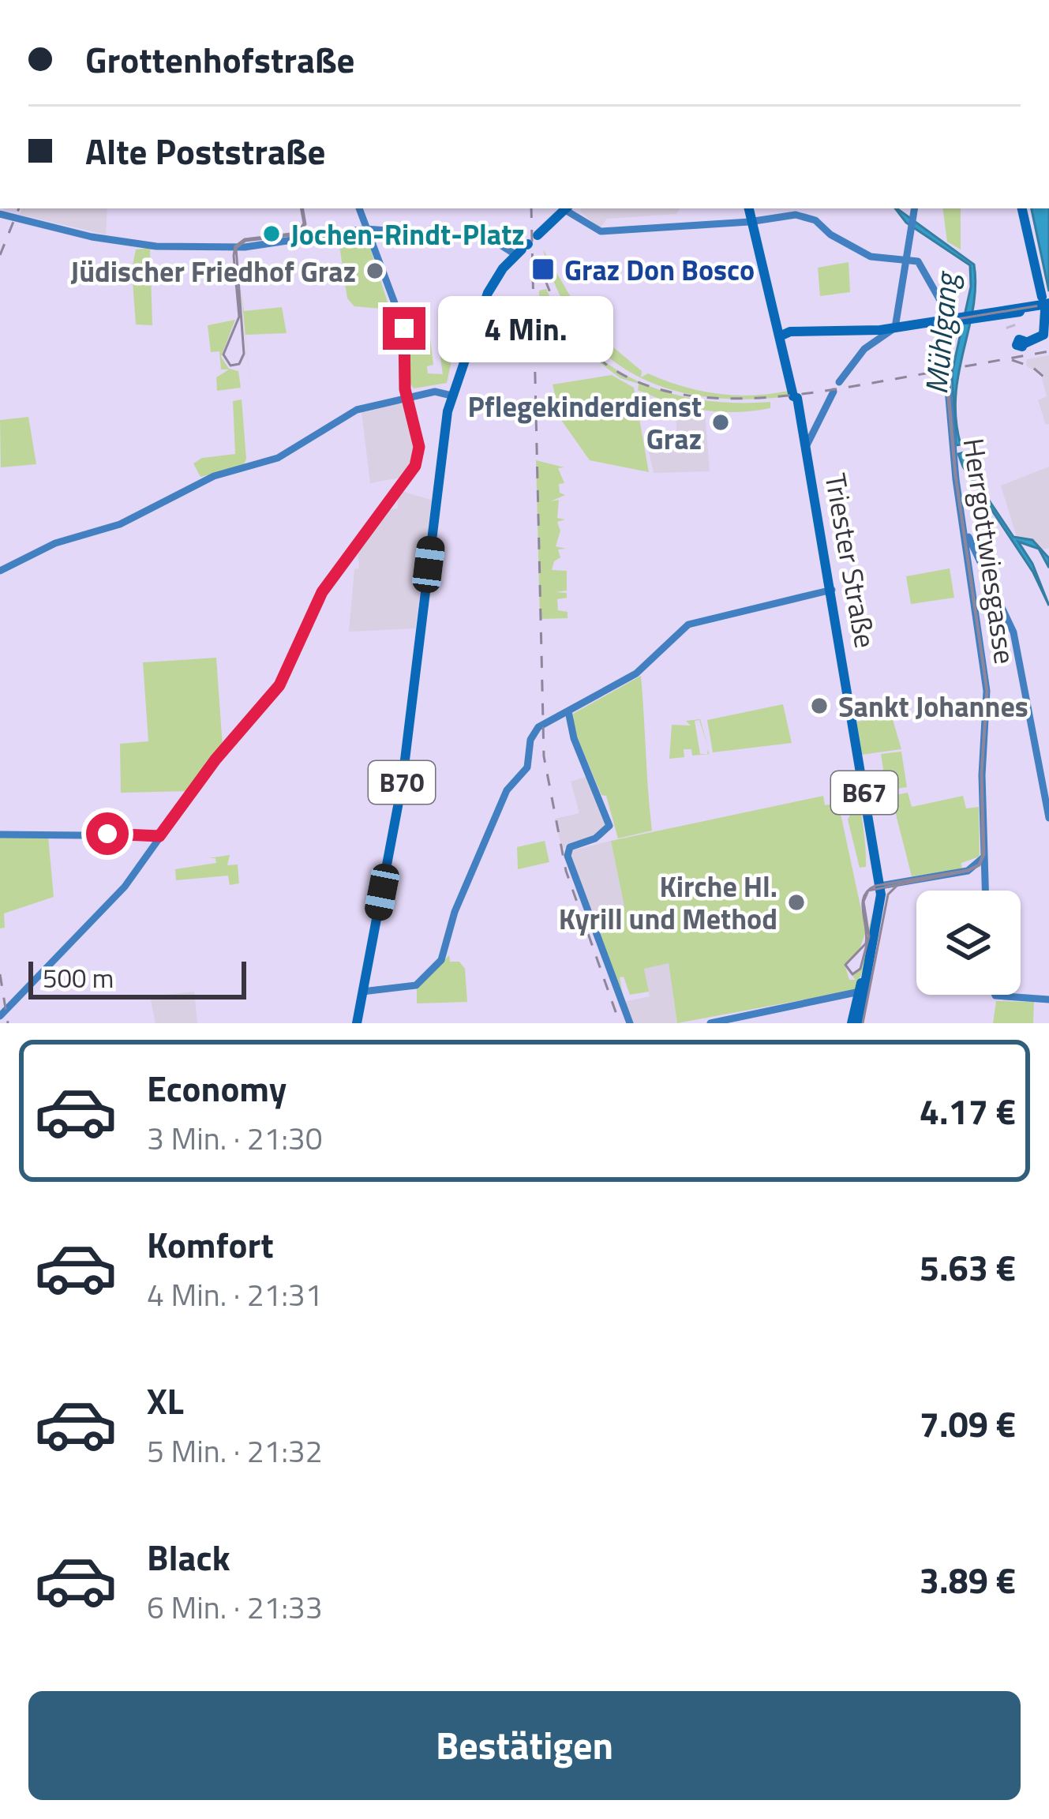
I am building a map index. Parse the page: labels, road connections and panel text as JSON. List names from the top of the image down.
{
  "streets": {
    "main road": [
      "Herrgottwiesgasse",
      "Triester Straße",
      "B70",
      "B67"
    ]
  },
  "crossings": [
    ["Triester Straße", "B67"]
  ],
  "water": ["Mühlgang"],
  "places": {
    "other": [
      "Jochen-Rindt-Platz",
      "Jüdischer Friedhof Graz",
      "Pflegekinderdienst Graz",
      "Sankt Johannes",
      "Kirche Hl. Kyrill und Method"
    ],
    "transit": ["Graz Don Bosco"]
  },
  "scale_bar": "500 m",
  "page": {
    "banner": ["Grottenhofstraße", "Alte Poststraße"],
    "bubble": "4 Min.",
    "scale": "500 m",
    "list": [
      {
        "name": "Economy",
        "note": "3 Min. · 21:30",
        "value": "4.17 €"
      },
      {
        "name": "Komfort",
        "note": "4 Min. · 21:31",
        "value": "5.63 €"
      },
      {
        "name": "XL",
        "note": "5 Min. · 21:32",
        "value": "7.09 €"
      },
      {
        "name": "Black",
        "note": "6 Min. · 21:33",
        "value": "3.89 €"
      }
    ],
    "buttons": "Bestätigen"
  }
}
